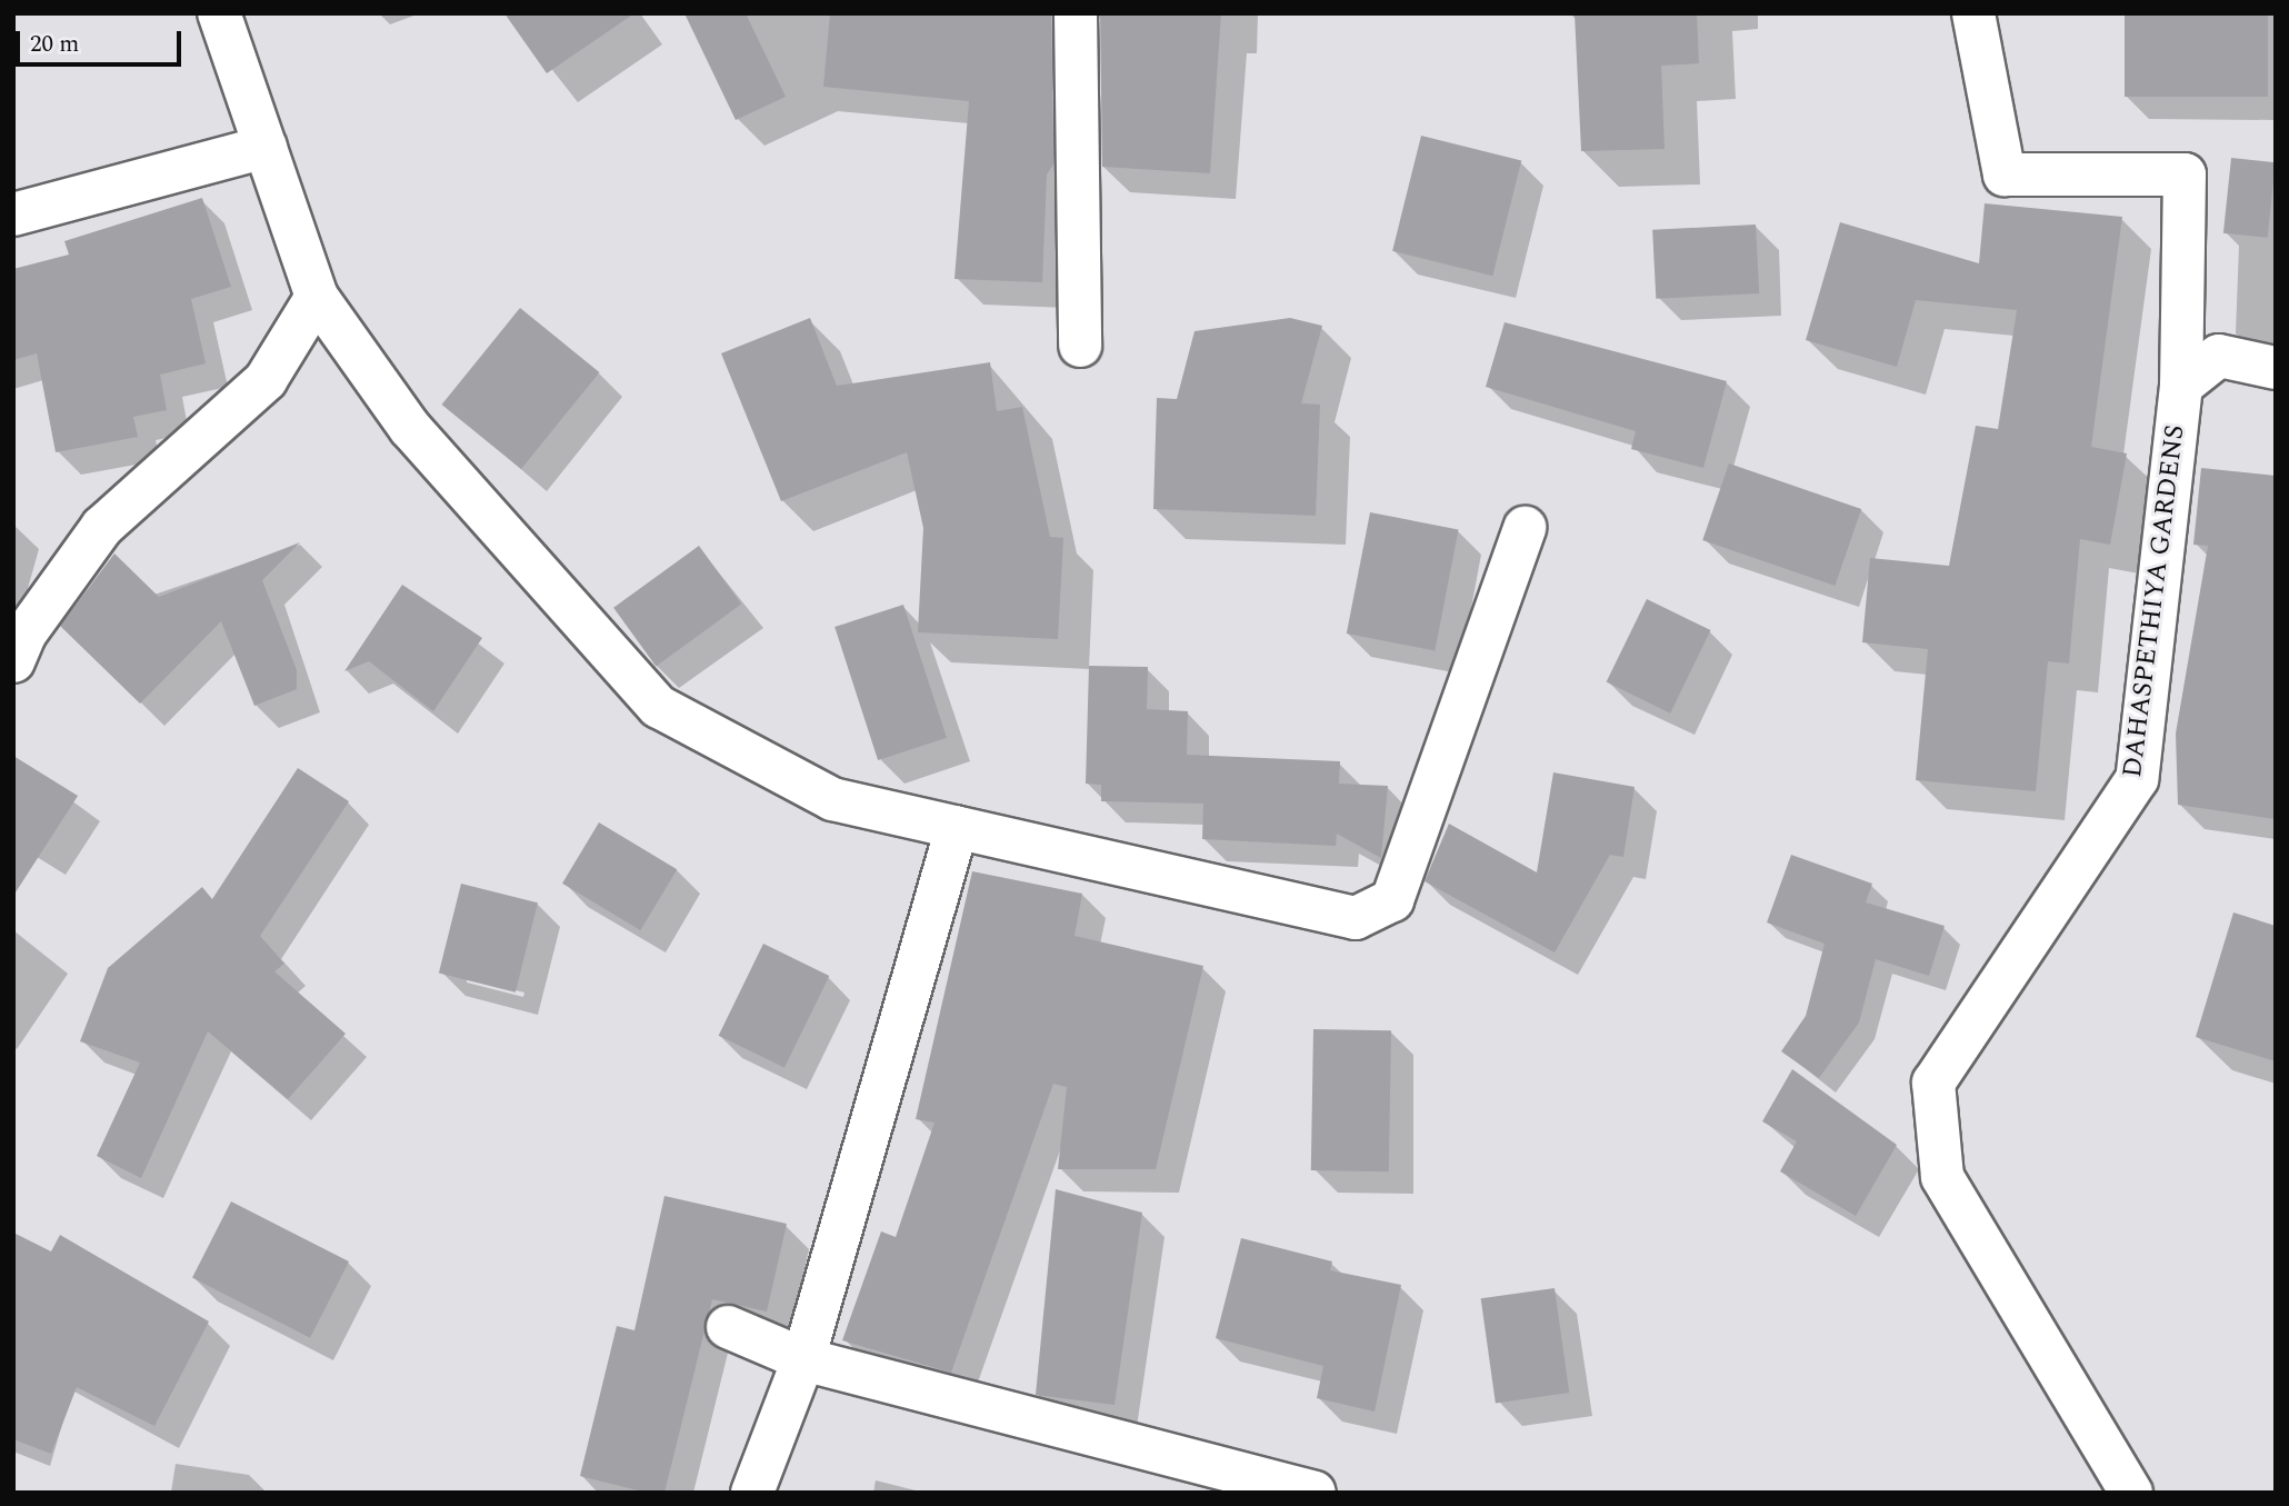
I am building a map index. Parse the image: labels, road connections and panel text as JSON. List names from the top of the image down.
{
  "streets": {
    "street": ["DAHASPETHIYA GARDENS"]
  },
  "scale_bar": "20 m"
}
